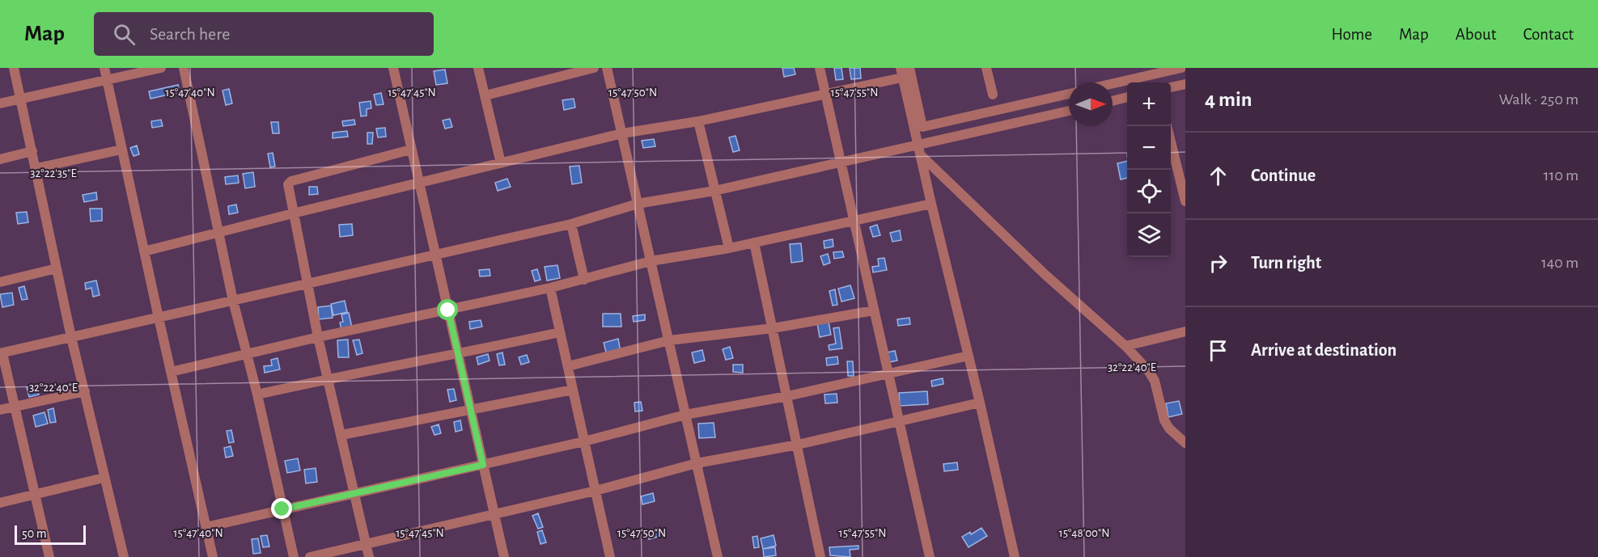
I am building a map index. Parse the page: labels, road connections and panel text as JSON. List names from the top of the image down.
{
  "scale_bar": "50 m",
  "north": "right",
  "page": {
    "header": "Map",
    "search": "Search here",
    "nav": [
      "Home",
      "Map",
      "About",
      "Contact"
    ],
    "heading": ["4 min", "Walk · 250 m"],
    "map_buttons": ["+", "−"],
    "list": [
      ["Continue", "110 m"],
      ["Turn right", "140 m"],
      "Arrive at destination"
    ],
    "scale": "50 m"
  },
  "coordinates": [
    "15°47'40\"N",
    "15°47'45\"N",
    "15°47'50\"N",
    "15°47'55\"N",
    "32°22'35\"E",
    "32°22'40\"E",
    "15°48'00\"N"
  ]
}
